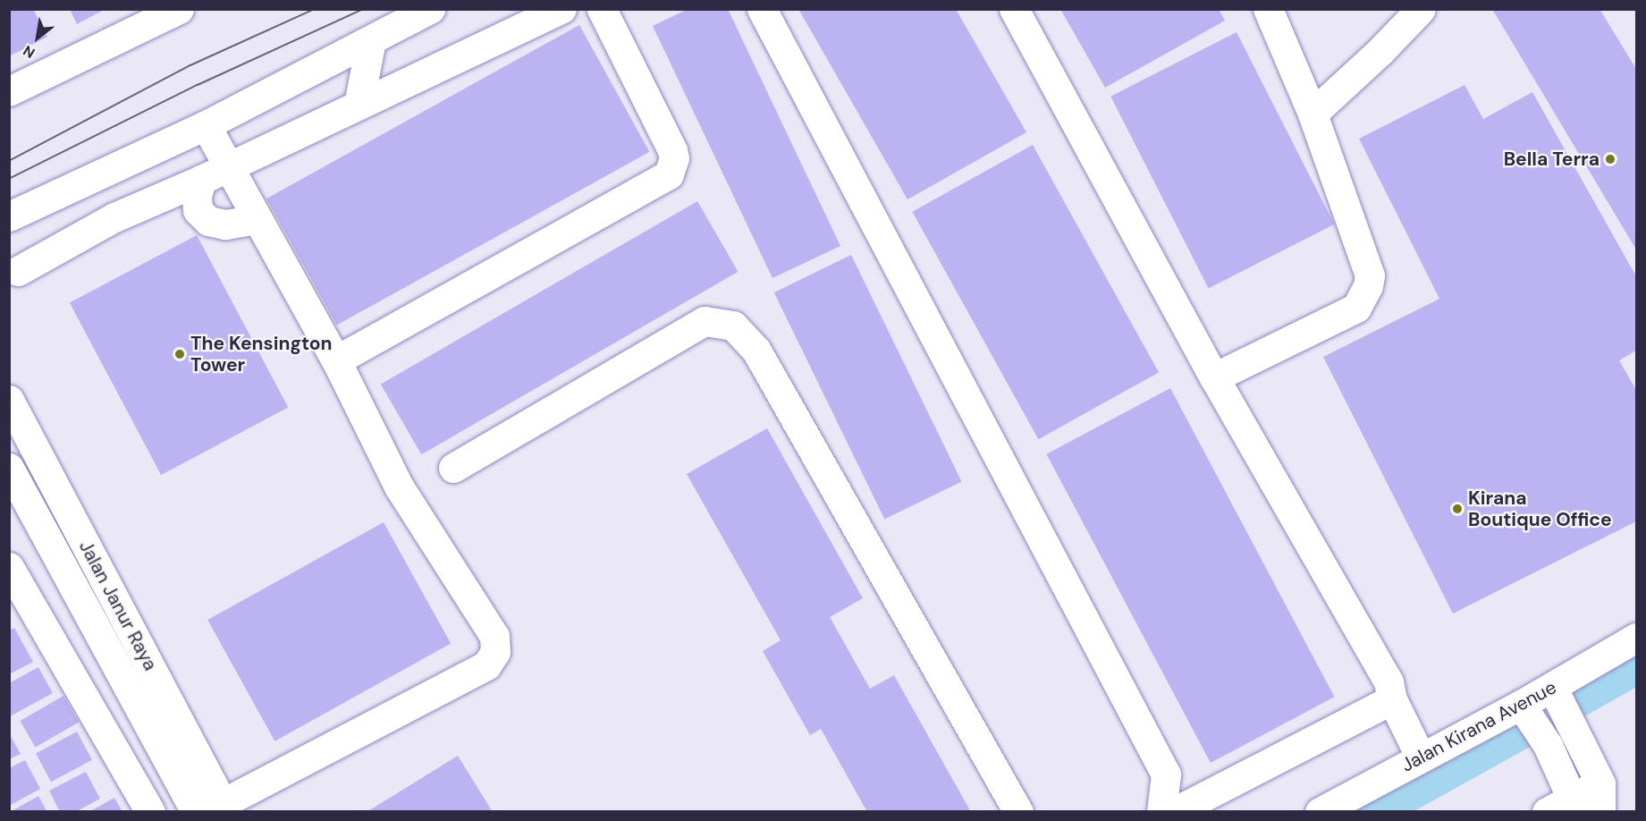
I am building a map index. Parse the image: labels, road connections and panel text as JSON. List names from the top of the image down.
{
  "streets": {
    "street": ["Jalan Janur Raya", "Jalan Kirana Avenue"]
  },
  "places": ["Bella Terra", "The Kensington Tower", "Kirana Boutique Office"],
  "north": "bottom left"
}
